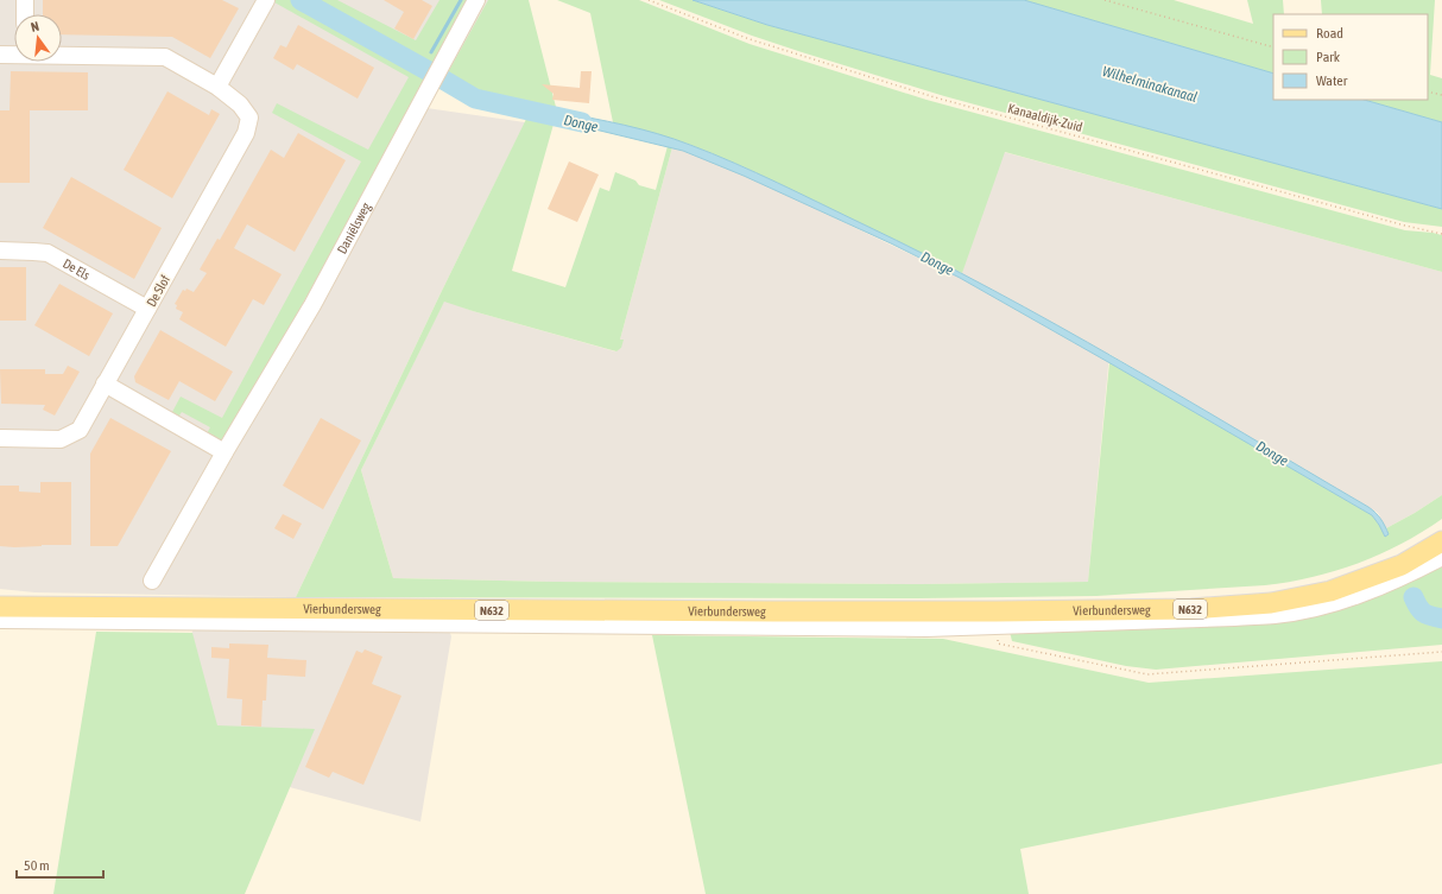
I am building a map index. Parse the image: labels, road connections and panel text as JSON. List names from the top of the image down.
{
  "streets": {
    "main road": ["Vierbundersweg", "N632"],
    "street": ["Daniëlsweg", "De Els", "De Slof"],
    "path": ["Kanaaldijk-Zuid"]
  },
  "crossings": [
    ["De Els", "De Slof"]
  ],
  "water": ["Wilhelminakanaal", "Donge"],
  "legend": ["Road", "Park", "Water"],
  "scale_bar": "50 m",
  "north": "top"
}
